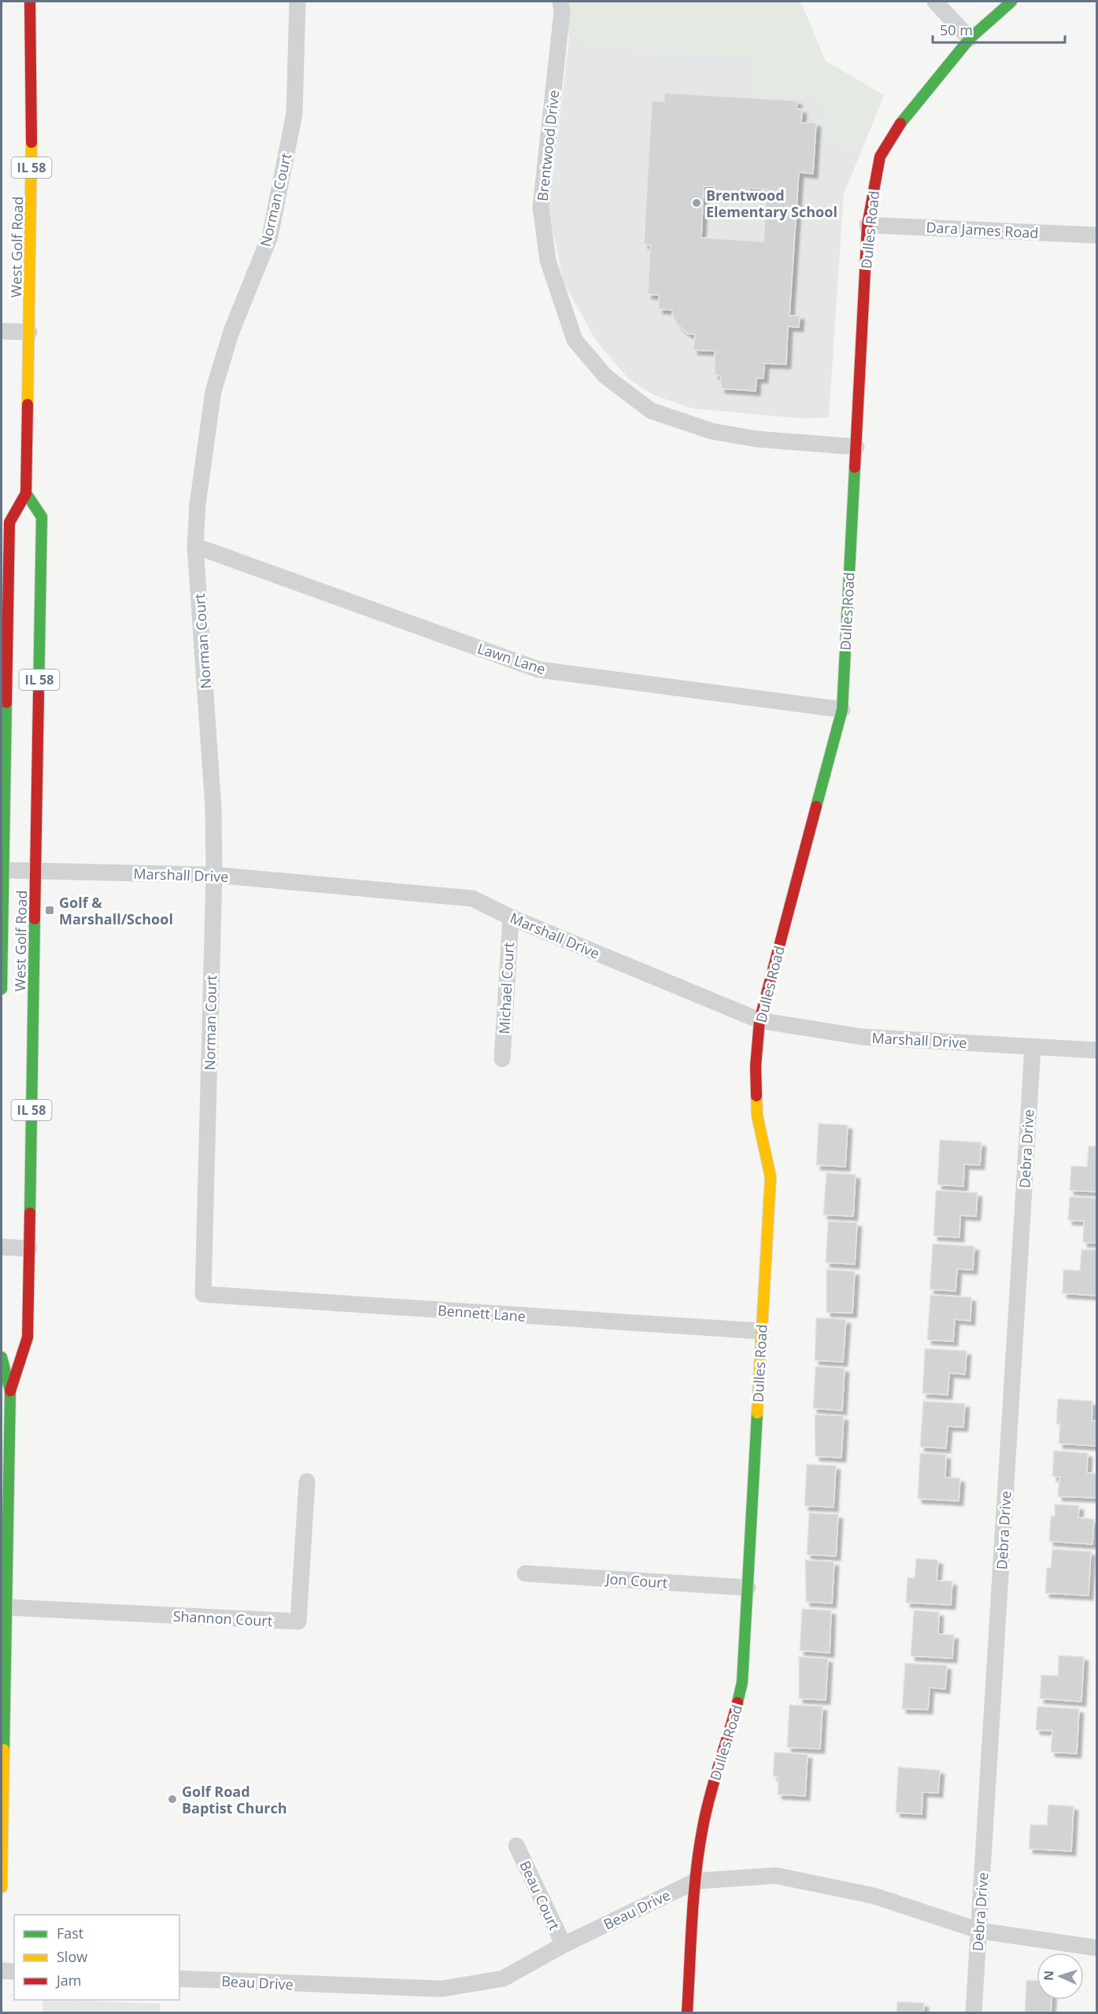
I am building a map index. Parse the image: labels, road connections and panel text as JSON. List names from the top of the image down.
{
  "streets": {
    "main road": ["IL 58", "Dulles Road", "West Golf Road"],
    "street": [
      "Brentwood Drive",
      "Norman Court",
      "Dara James Road",
      "Lawn Lane",
      "Marshall Drive",
      "Michael Court",
      "Debra Drive",
      "Bennett Lane",
      "Jon Court",
      "Shannon Court",
      "Beau Court",
      "Beau Drive"
    ]
  },
  "crossings": [
    ["Brentwood Drive", "Dulles Road"],
    ["Norman Court", "Lawn Lane"],
    ["Norman Court", "Marshall Drive"],
    ["Norman Court", "Bennett Lane"],
    ["Dulles Road", "Dara James Road"],
    ["Dulles Road", "Lawn Lane"],
    ["Dulles Road", "Marshall Drive"],
    ["Dulles Road", "Bennett Lane"],
    ["Dulles Road", "Jon Court"],
    ["Dulles Road", "Beau Drive"],
    ["West Golf Road", "Marshall Drive"],
    ["West Golf Road", "Shannon Court"],
    ["Marshall Drive", "Michael Court"],
    ["Marshall Drive", "Debra Drive"],
    ["Debra Drive", "Beau Drive"],
    ["Beau Court", "Beau Drive"]
  ],
  "places": {
    "other": ["Brentwood Elementary School", "Golf Road Baptist Church"],
    "transit": ["Golf & Marshall/School"]
  },
  "legend": ["Fast", "Slow", "Jam"],
  "scale_bar": "50 m",
  "north": "left"
}
